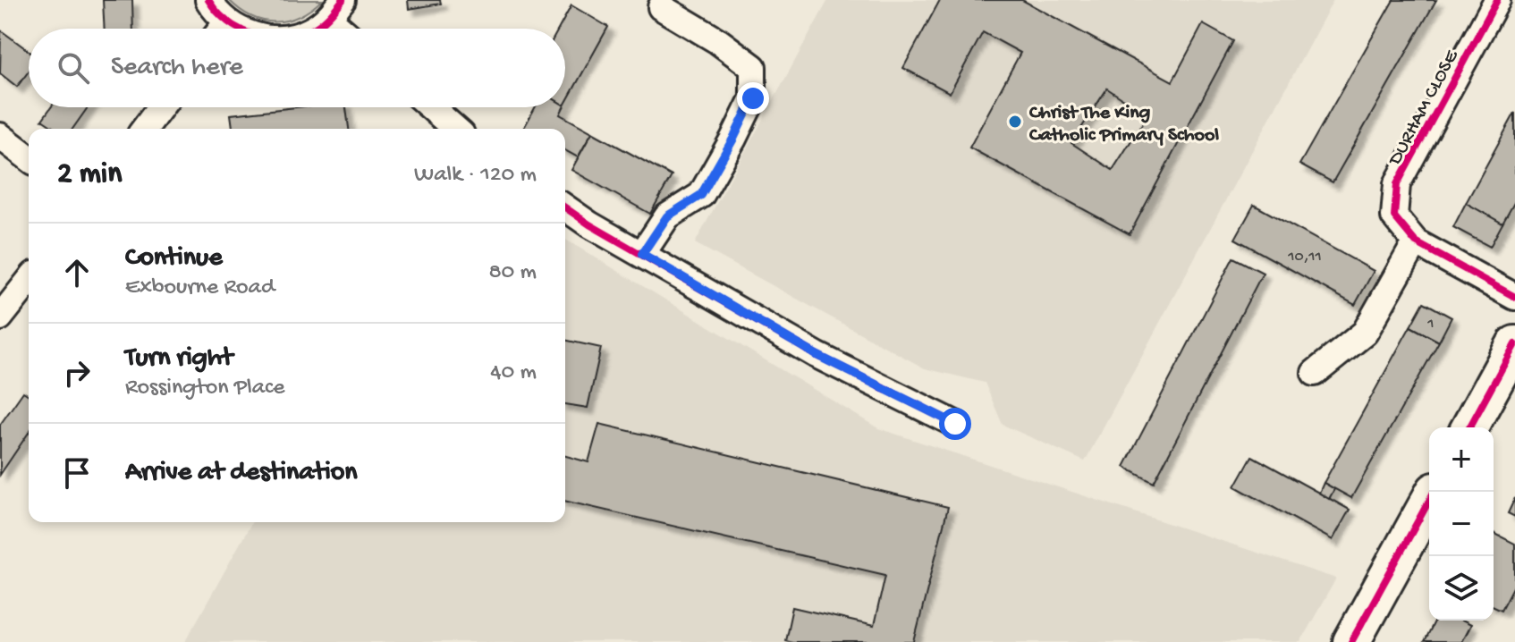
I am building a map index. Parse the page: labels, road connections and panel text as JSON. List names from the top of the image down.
{
  "streets": {
    "street": ["DURHAM CLOSE"]
  },
  "places": ["Christ The King Catholic Primary School"],
  "house_numbers": ["10,11", "1"],
  "page": {
    "search": "Search here",
    "heading": ["2 min", "Walk · 120 m"],
    "list": [
      ["Continue", "Exbourne Road", "80 m"],
      ["Turn right", "Rossington Place", "40 m"],
      "Arrive at destination"
    ],
    "map_buttons": ["+", "−"]
  }
}
